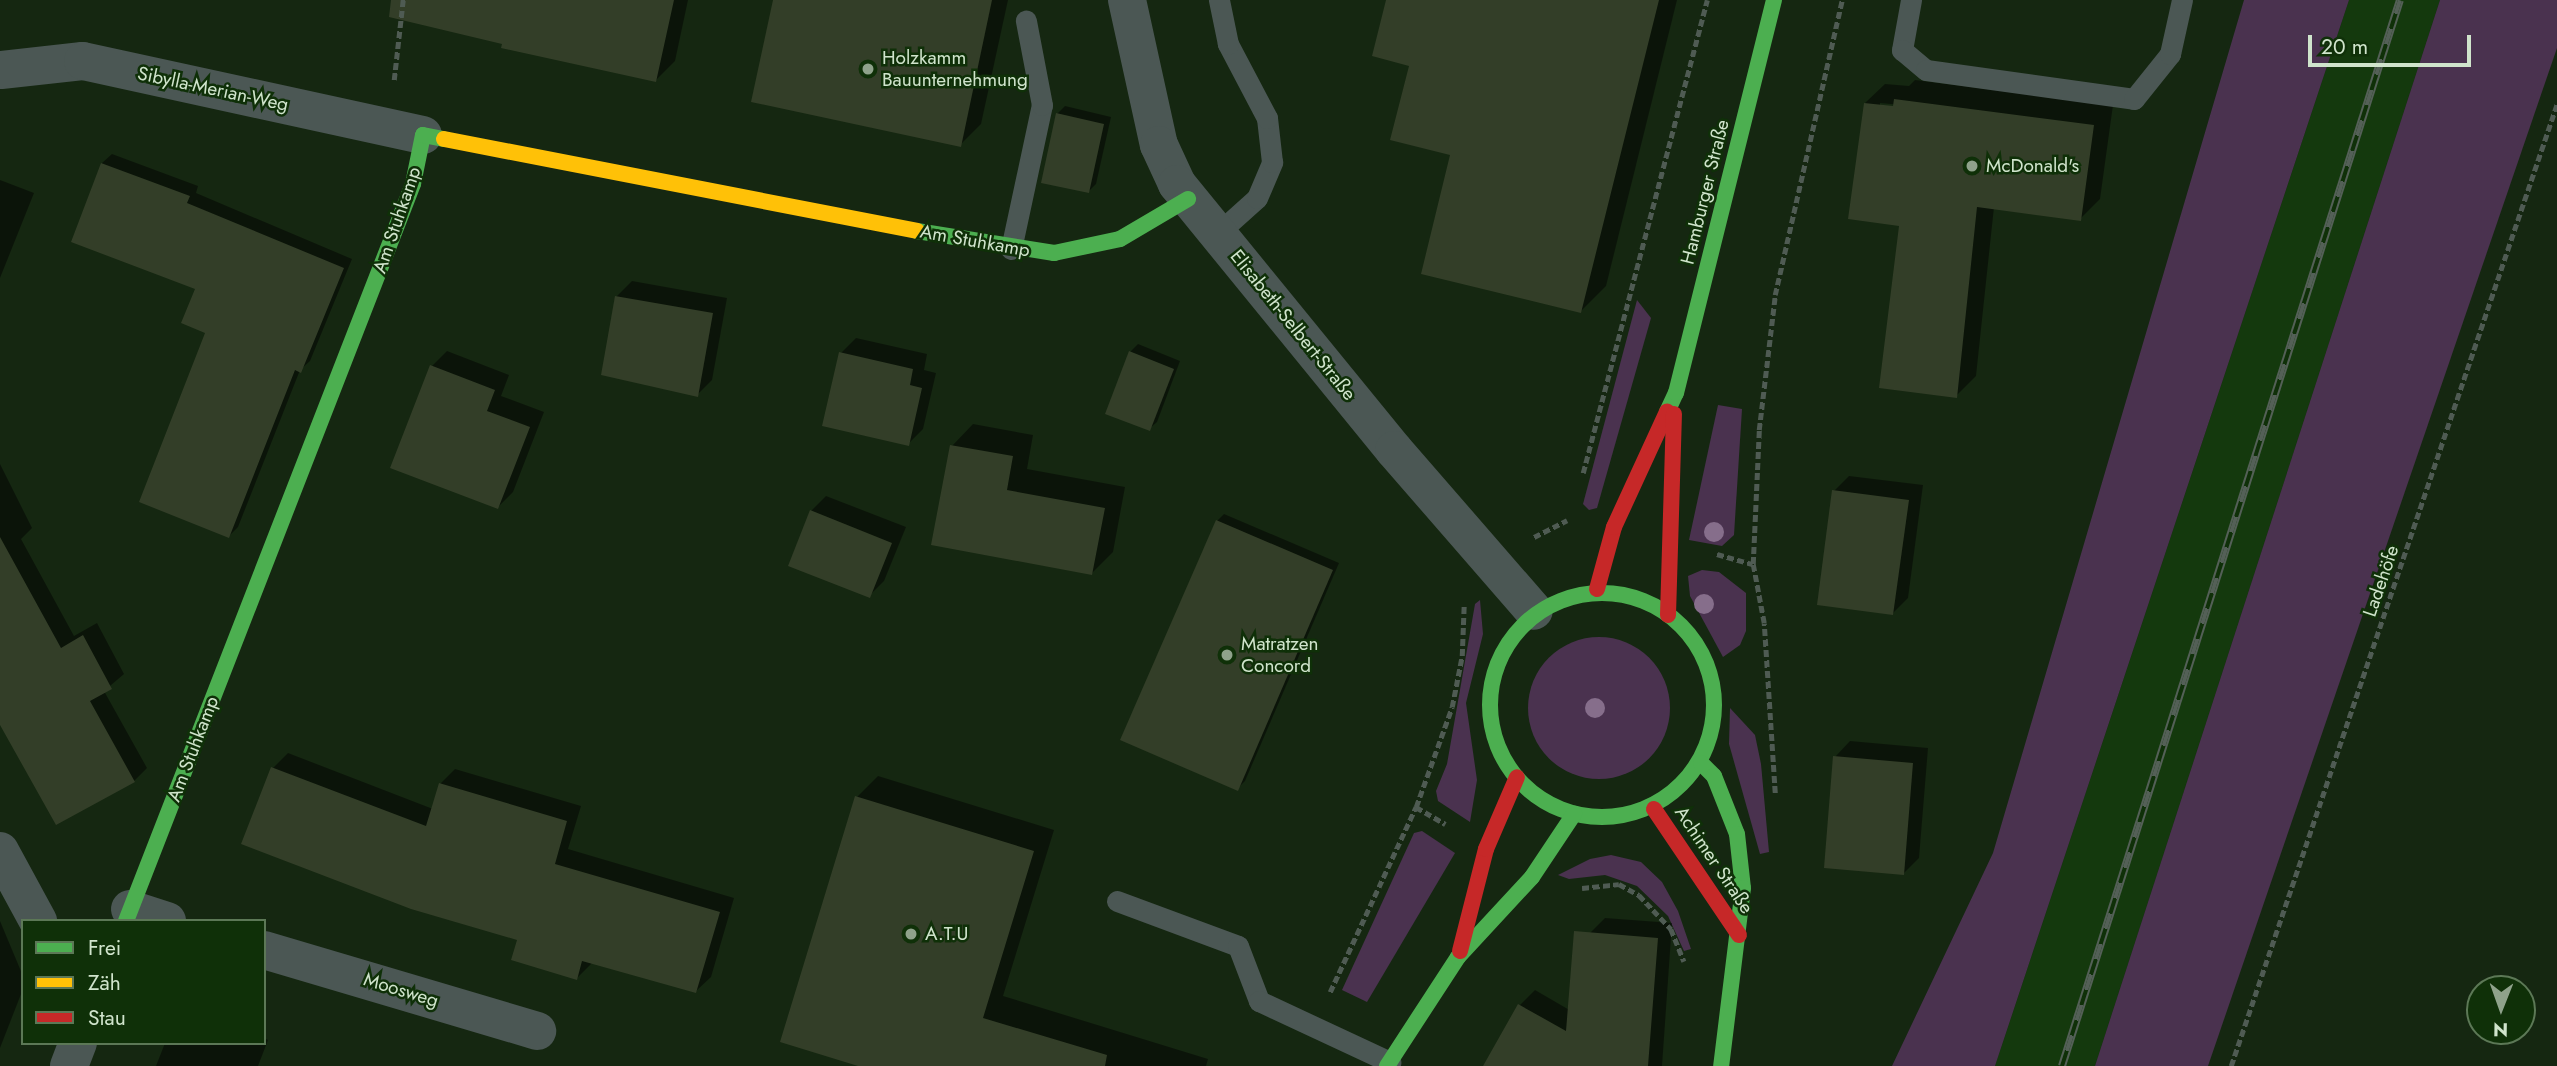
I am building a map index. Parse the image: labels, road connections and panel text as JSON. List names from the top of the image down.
{
  "streets": {
    "main road": ["Hamburger Straße", "Am Stuhkamp", "Achimer Straße"],
    "street": ["Sibylla-Merian-Weg", "Elisabeth-Selbert-Straße", "Moosweg"],
    "path": ["Ladehöfe"]
  },
  "crossings": [
    ["Sibylla-Merian-Weg", "Am Stuhkamp"],
    ["Hamburger Straße", "Elisabeth-Selbert-Straße"],
    ["Hamburger Straße", "Achimer Straße"],
    ["Am Stuhkamp", "Elisabeth-Selbert-Straße"],
    ["Elisabeth-Selbert-Straße", "Achimer Straße"]
  ],
  "places": [
    "Holzkamm Bauunternehmung",
    "McDonald's",
    "Matratzen Concord",
    "A.T.U"
  ],
  "legend": ["Frei", "Zäh", "Stau"],
  "scale_bar": "20 m",
  "north": "bottom"
}
